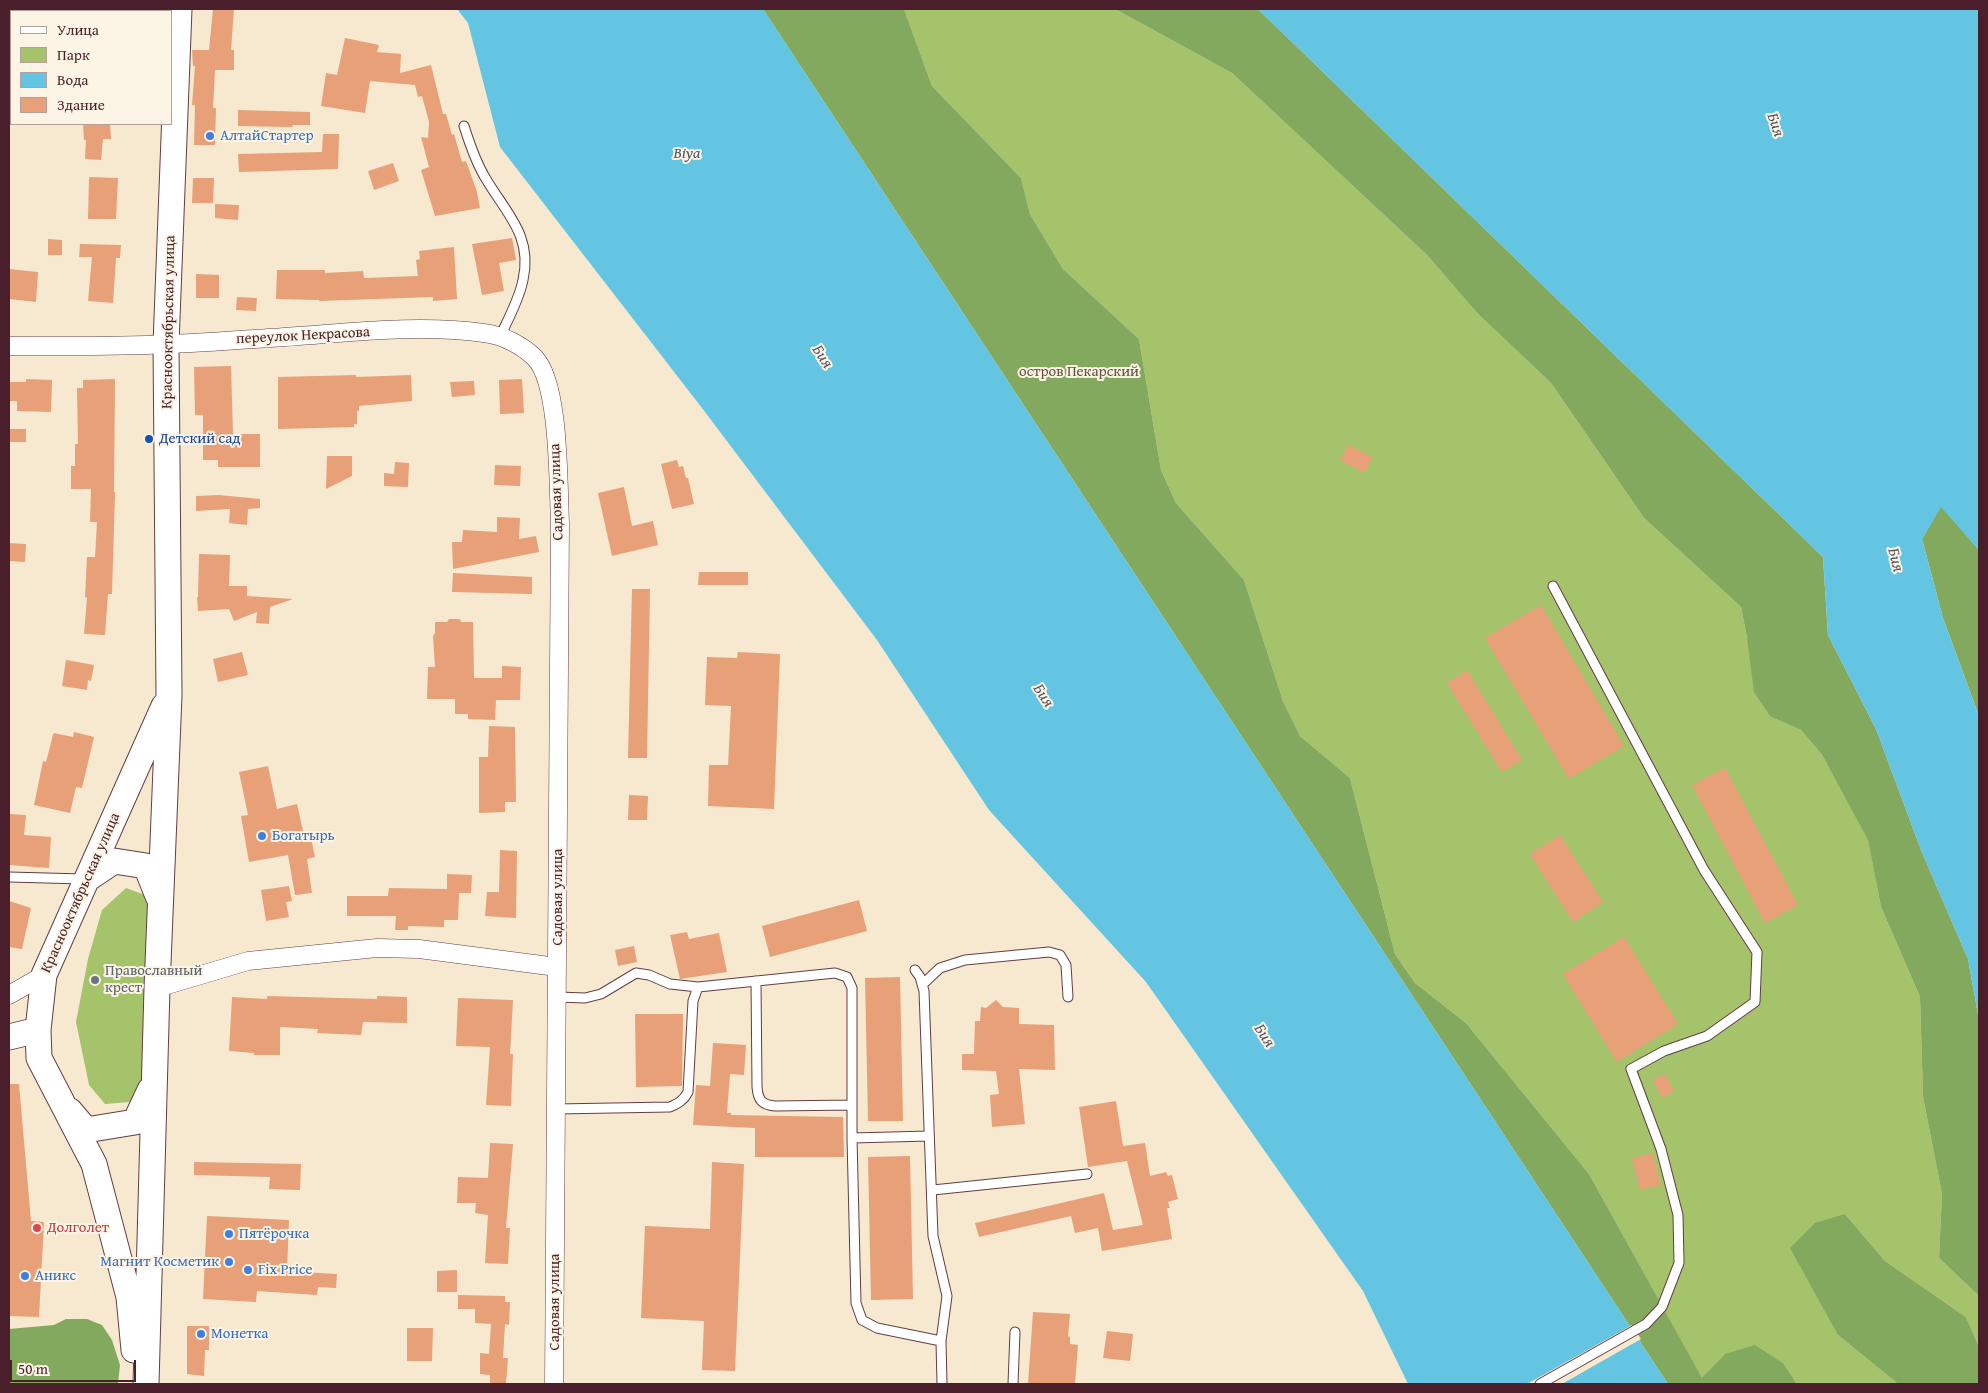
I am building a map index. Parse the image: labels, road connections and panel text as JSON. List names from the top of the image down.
{
  "streets": {
    "main road": ["Краснооктябрьская улица"],
    "street": ["переулок Некрасова", "Садовая улица"]
  },
  "crossings": [
    ["Краснооктябрьская улица", "переулок Некрасова"],
    ["переулок Некрасова", "Садовая улица"]
  ],
  "water": ["Бия", "Biya"],
  "parks": ["остров Пекарский"],
  "places": [
    "АлтайСтартер",
    "Детский сад",
    "Богатырь",
    "Православный крест",
    "Долголет",
    "Пятёрочка",
    "Магнит Косметик",
    "Fix Price",
    "Аникс",
    "Монетка"
  ],
  "legend": [
    "Улица",
    "Парк",
    "Вода",
    "Здание"
  ],
  "scale_bar": "50 m"
}
